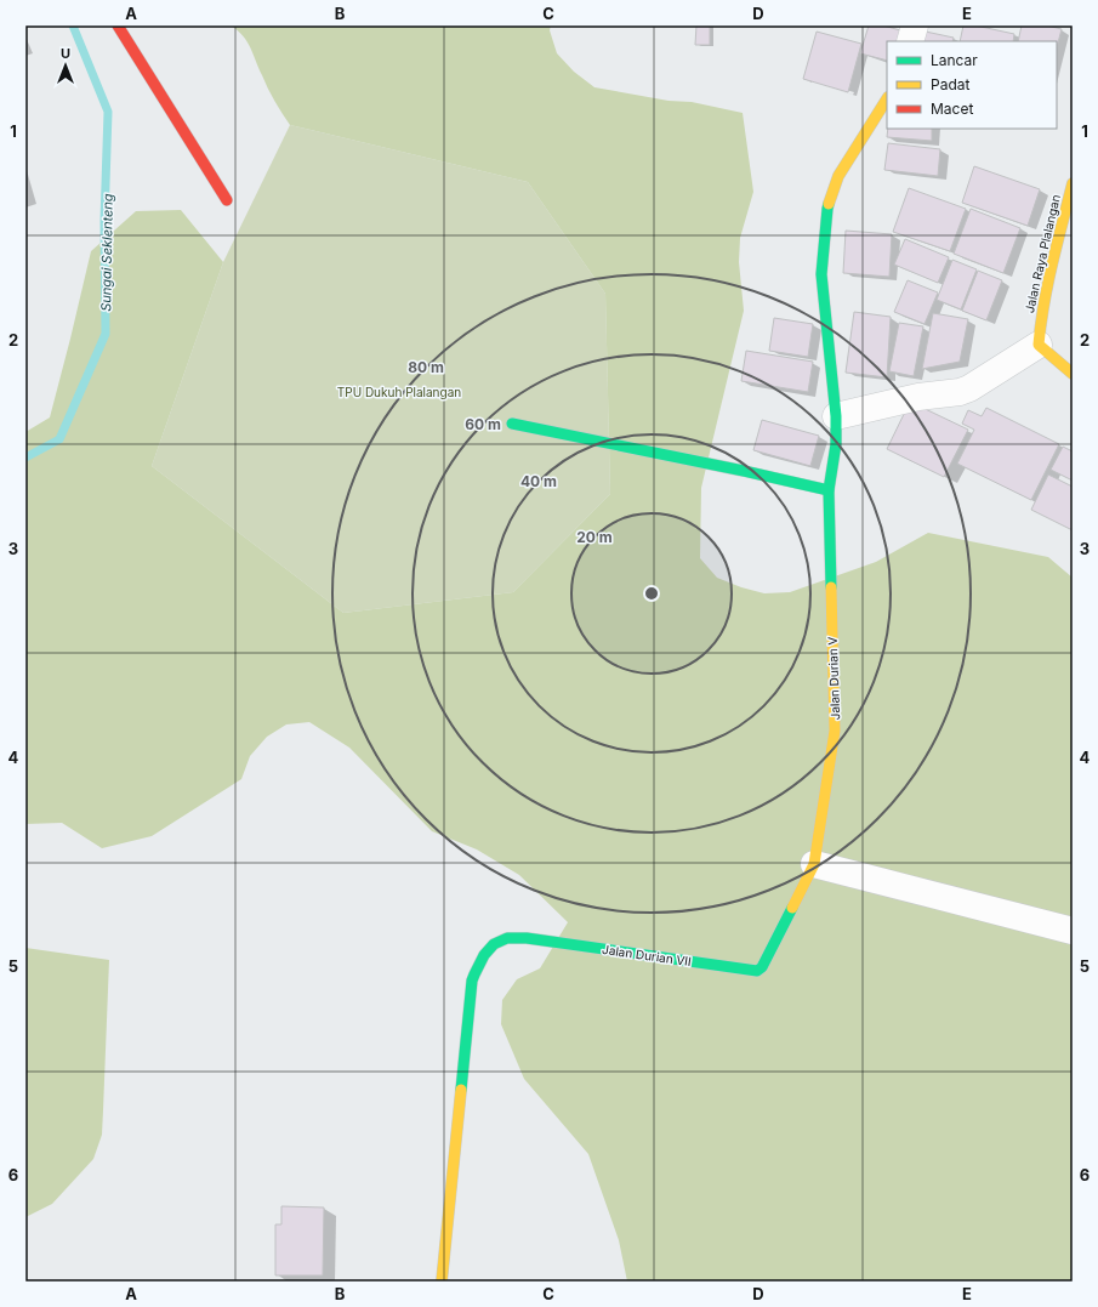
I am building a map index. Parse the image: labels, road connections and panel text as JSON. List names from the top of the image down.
{
  "streets": {
    "street": ["Jalan Raya Plalangan", "Jalan Durian V", "Jalan Durian VII"]
  },
  "crossings": [
    ["Jalan Durian V", "Jalan Durian VII"]
  ],
  "water": ["Sungai Seklenteng"],
  "parks": ["TPU Dukuh Plalangan"],
  "legend": ["Lancar", "Padat", "Macet"],
  "north": "top",
  "grid": {
    "columns": [
      "A",
      "B",
      "C",
      "D",
      "E"
    ],
    "rows": [
      "1",
      "2",
      "3",
      "4",
      "5",
      "6"
    ]
  },
  "rings": [
    "80 m",
    "60 m",
    "40 m",
    "20 m"
  ]
}
